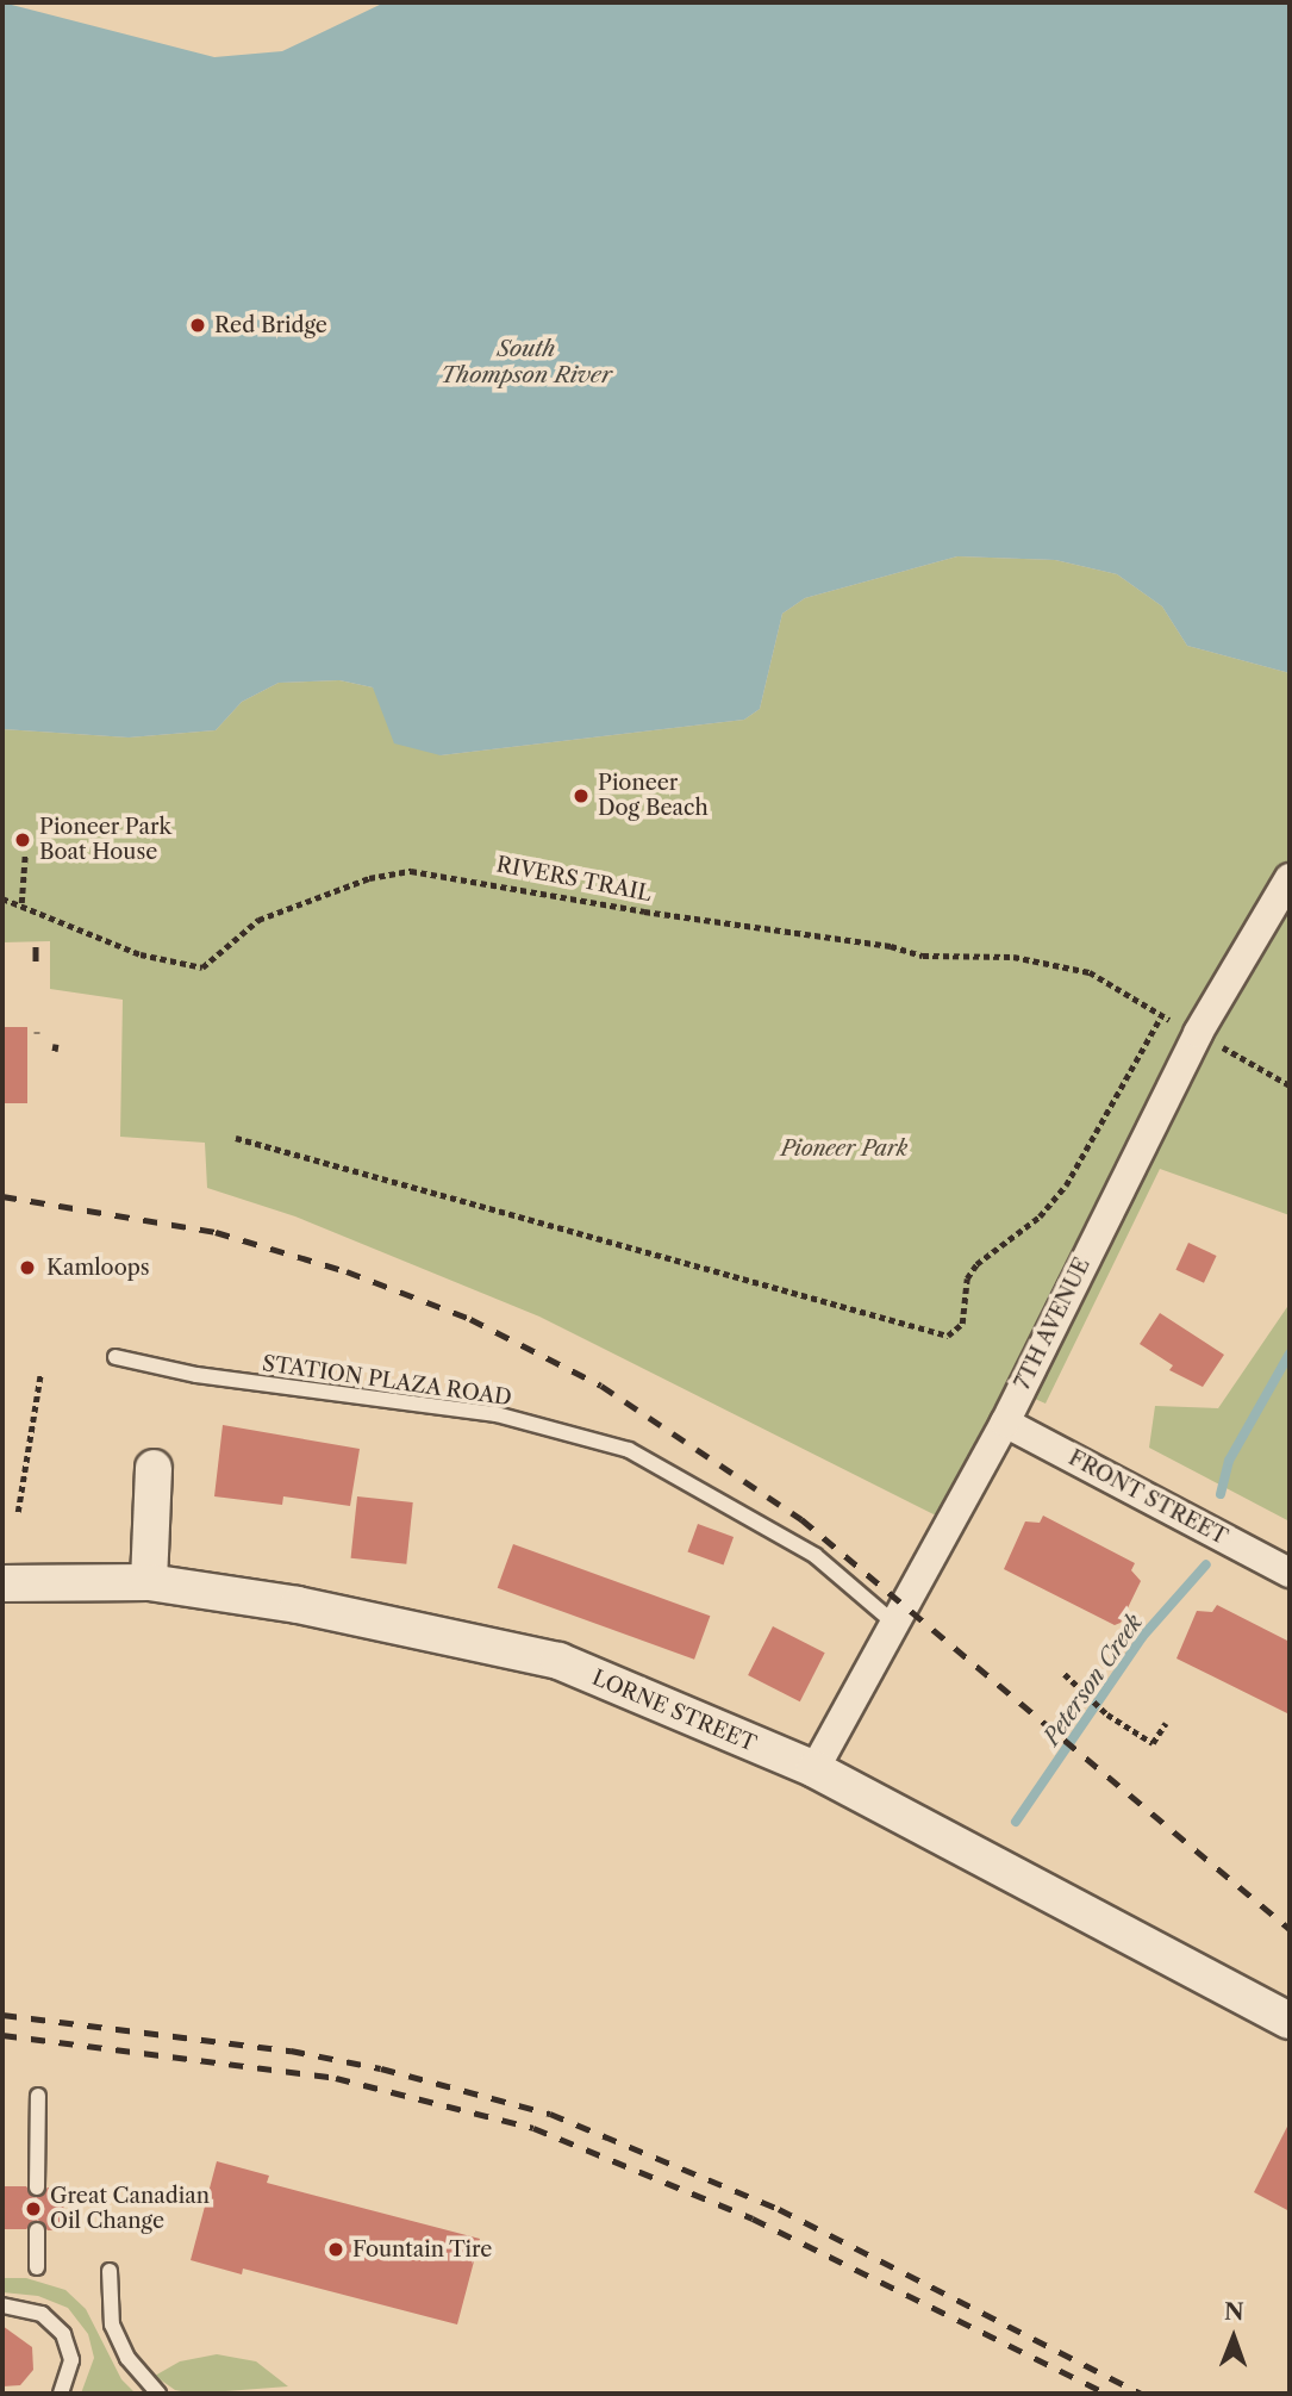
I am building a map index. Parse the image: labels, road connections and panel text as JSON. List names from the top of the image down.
{
  "streets": {
    "street": ["7TH AVENUE", "FRONT STREET", "LORNE STREET"],
    "lane": ["STATION PLAZA ROAD"],
    "path": ["RIVERS TRAIL"]
  },
  "crossings": [
    ["7TH AVENUE", "STATION PLAZA ROAD"],
    ["7TH AVENUE", "FRONT STREET"],
    ["7TH AVENUE", "LORNE STREET"]
  ],
  "water": ["South Thompson River", "Peterson Creek"],
  "parks": ["Pioneer Park"],
  "places": [
    "Red Bridge",
    "Pioneer Dog Beach",
    "Pioneer Park Boat House",
    "Kamloops",
    "Great Canadian Oil Change",
    "Fountain Tire"
  ],
  "north": "top"
}
